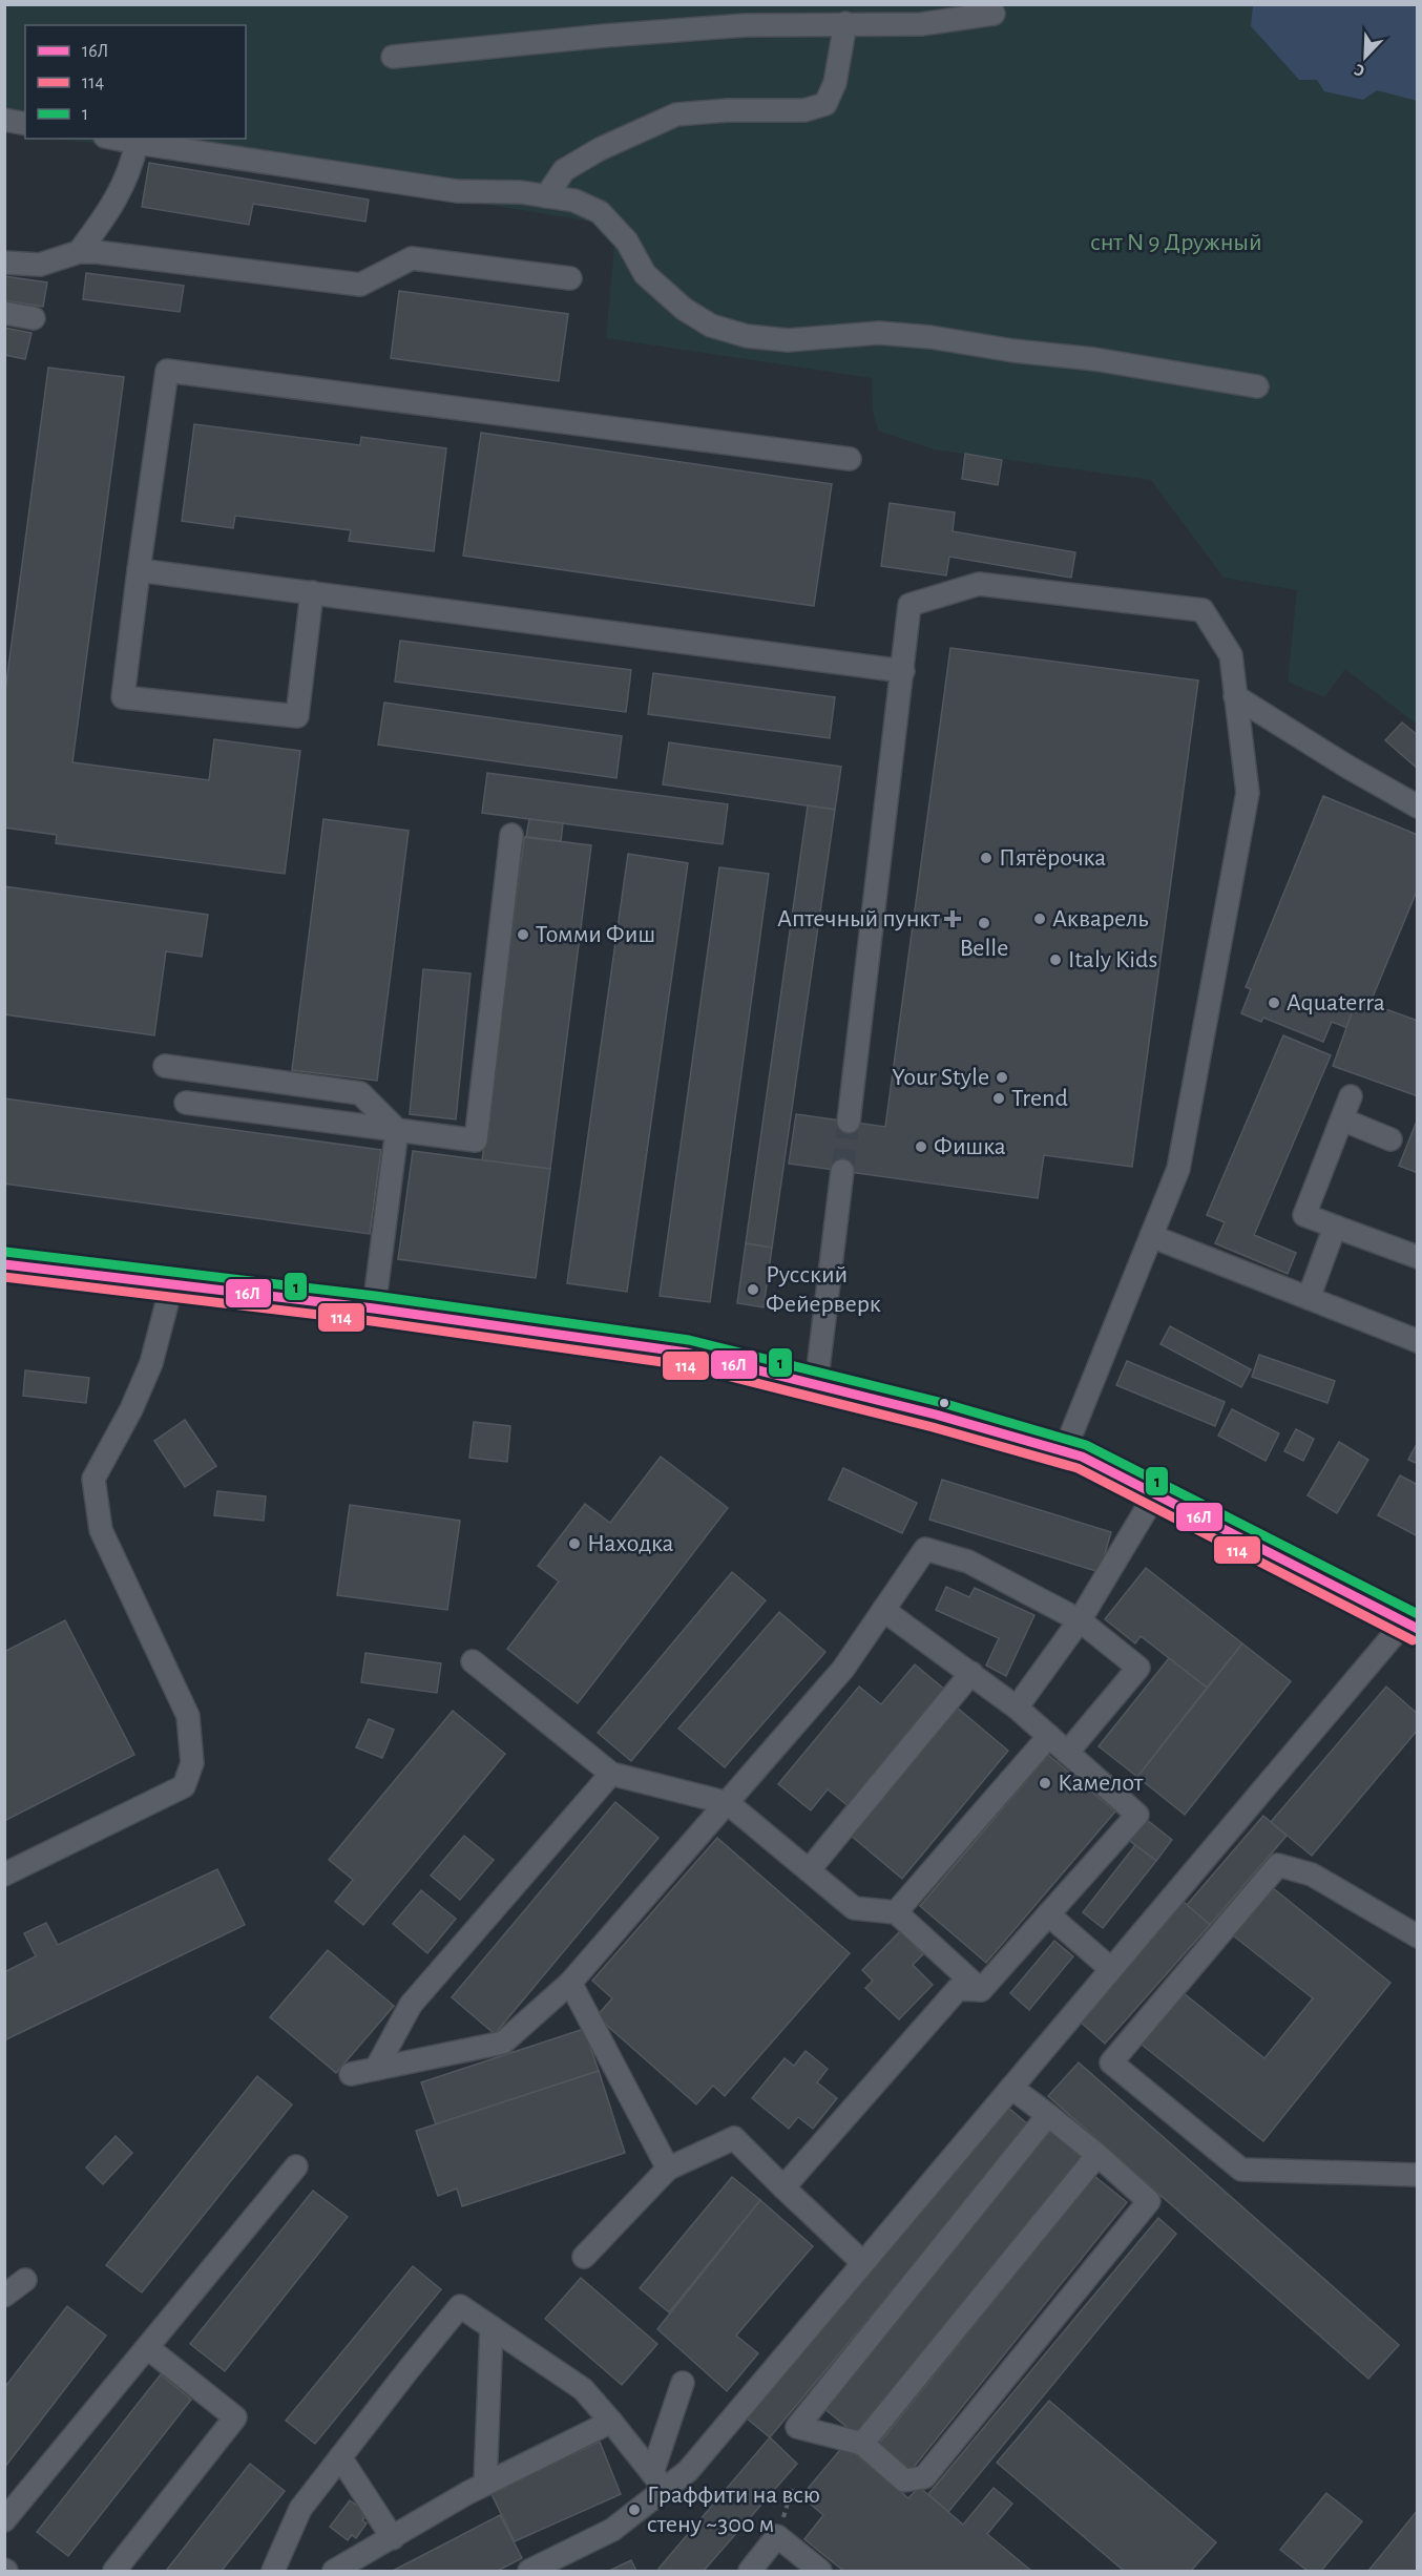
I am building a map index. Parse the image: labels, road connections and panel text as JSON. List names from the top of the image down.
{
  "parks": ["снт N 9 Дружный"],
  "places": {
    "other": [
      "Пятёрочка",
      "Акварель",
      "Belle",
      "Томми Фиш",
      "Italy Kids",
      "Aquaterra",
      "Your Style",
      "Trend",
      "Фишка",
      "Русский Фейерверк",
      "Находка",
      "Камелот",
      "Граффити на всю стену ~300 м"
    ],
    "health": ["Аптечный пункт"]
  },
  "lines": ["transit line 1", "transit line 16Л", "transit line 114"],
  "legend": ["16Л", "114", "1"],
  "north": "bottom left"
}
